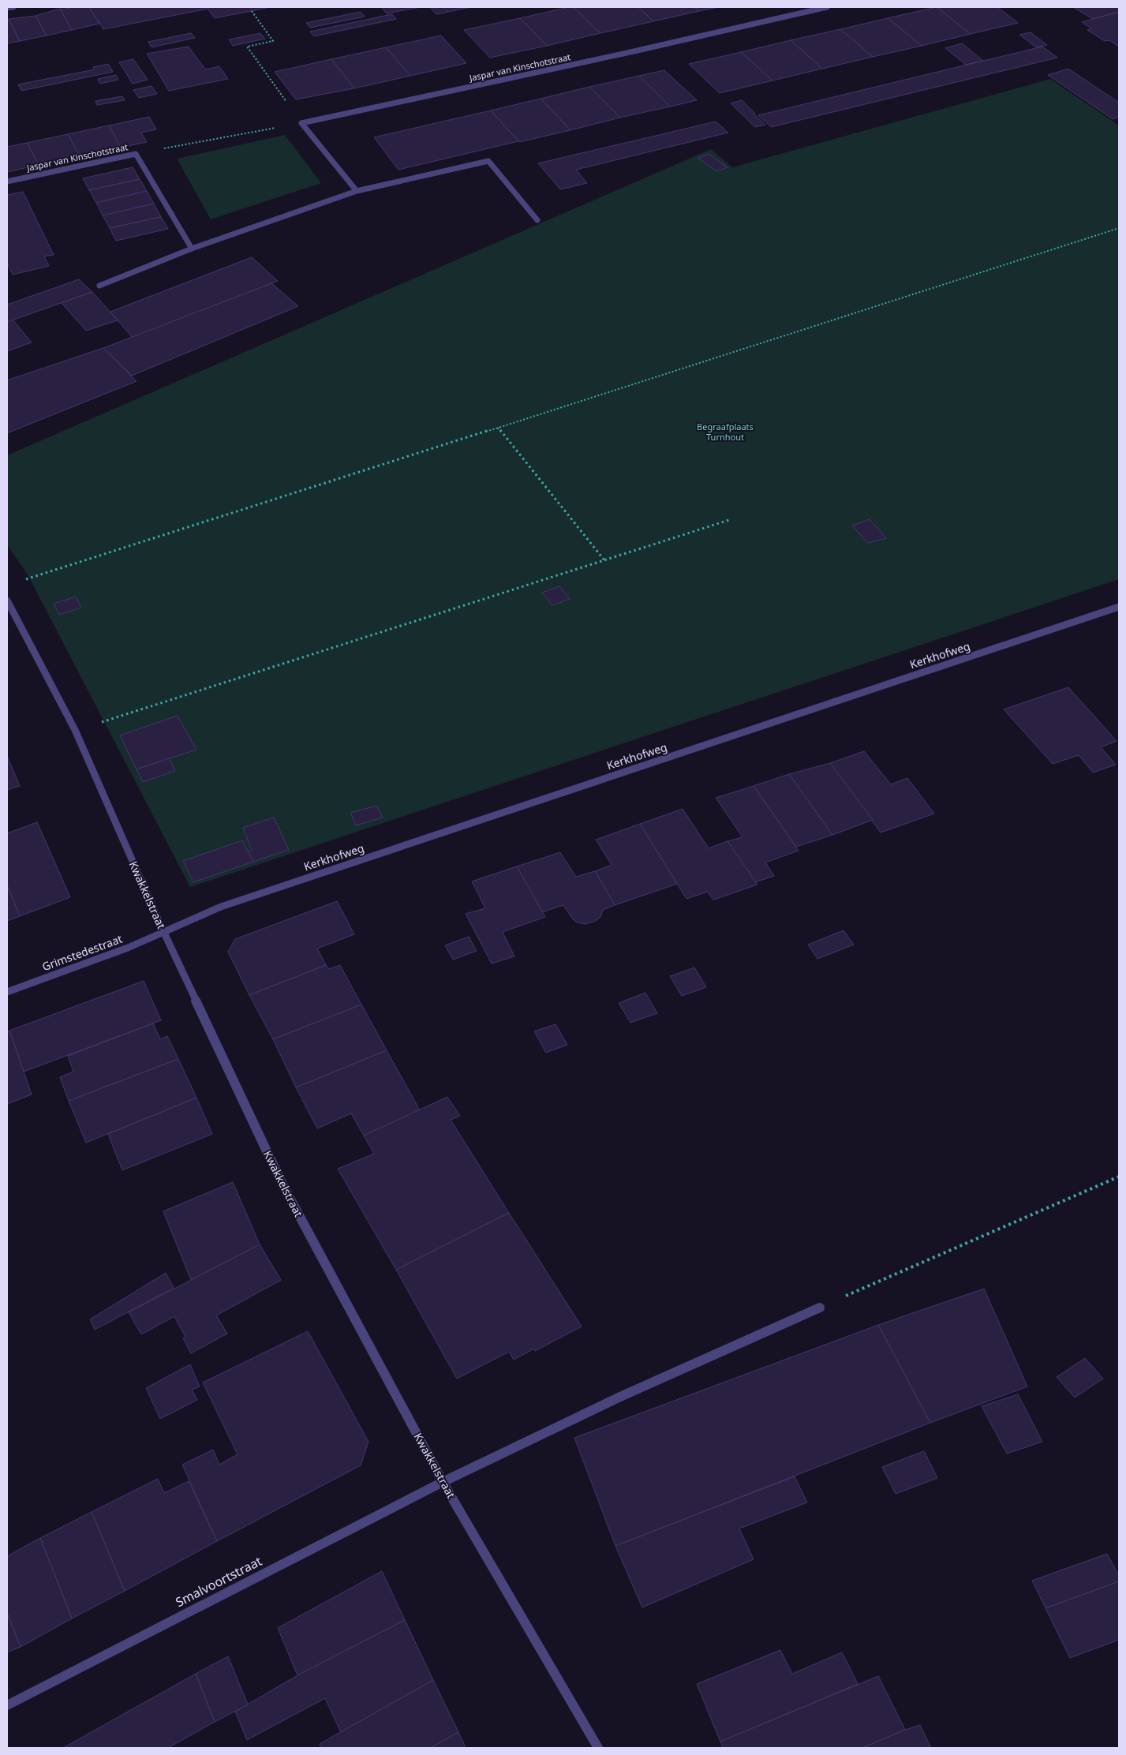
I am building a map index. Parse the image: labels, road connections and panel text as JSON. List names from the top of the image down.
{
  "streets": {
    "street": [
      "Jaspar van Kinschotstraat",
      "Kerkhofweg",
      "Kwakkelstraat",
      "Grimstedestraat",
      "Smalvoortstraat"
    ]
  },
  "crossings": [
    ["Kerkhofweg", "Kwakkelstraat"],
    ["Kerkhofweg", "Grimstedestraat"],
    ["Kwakkelstraat", "Grimstedestraat"],
    ["Kwakkelstraat", "Smalvoortstraat"]
  ],
  "parks": ["Begraafplaats Turnhout"]
}
